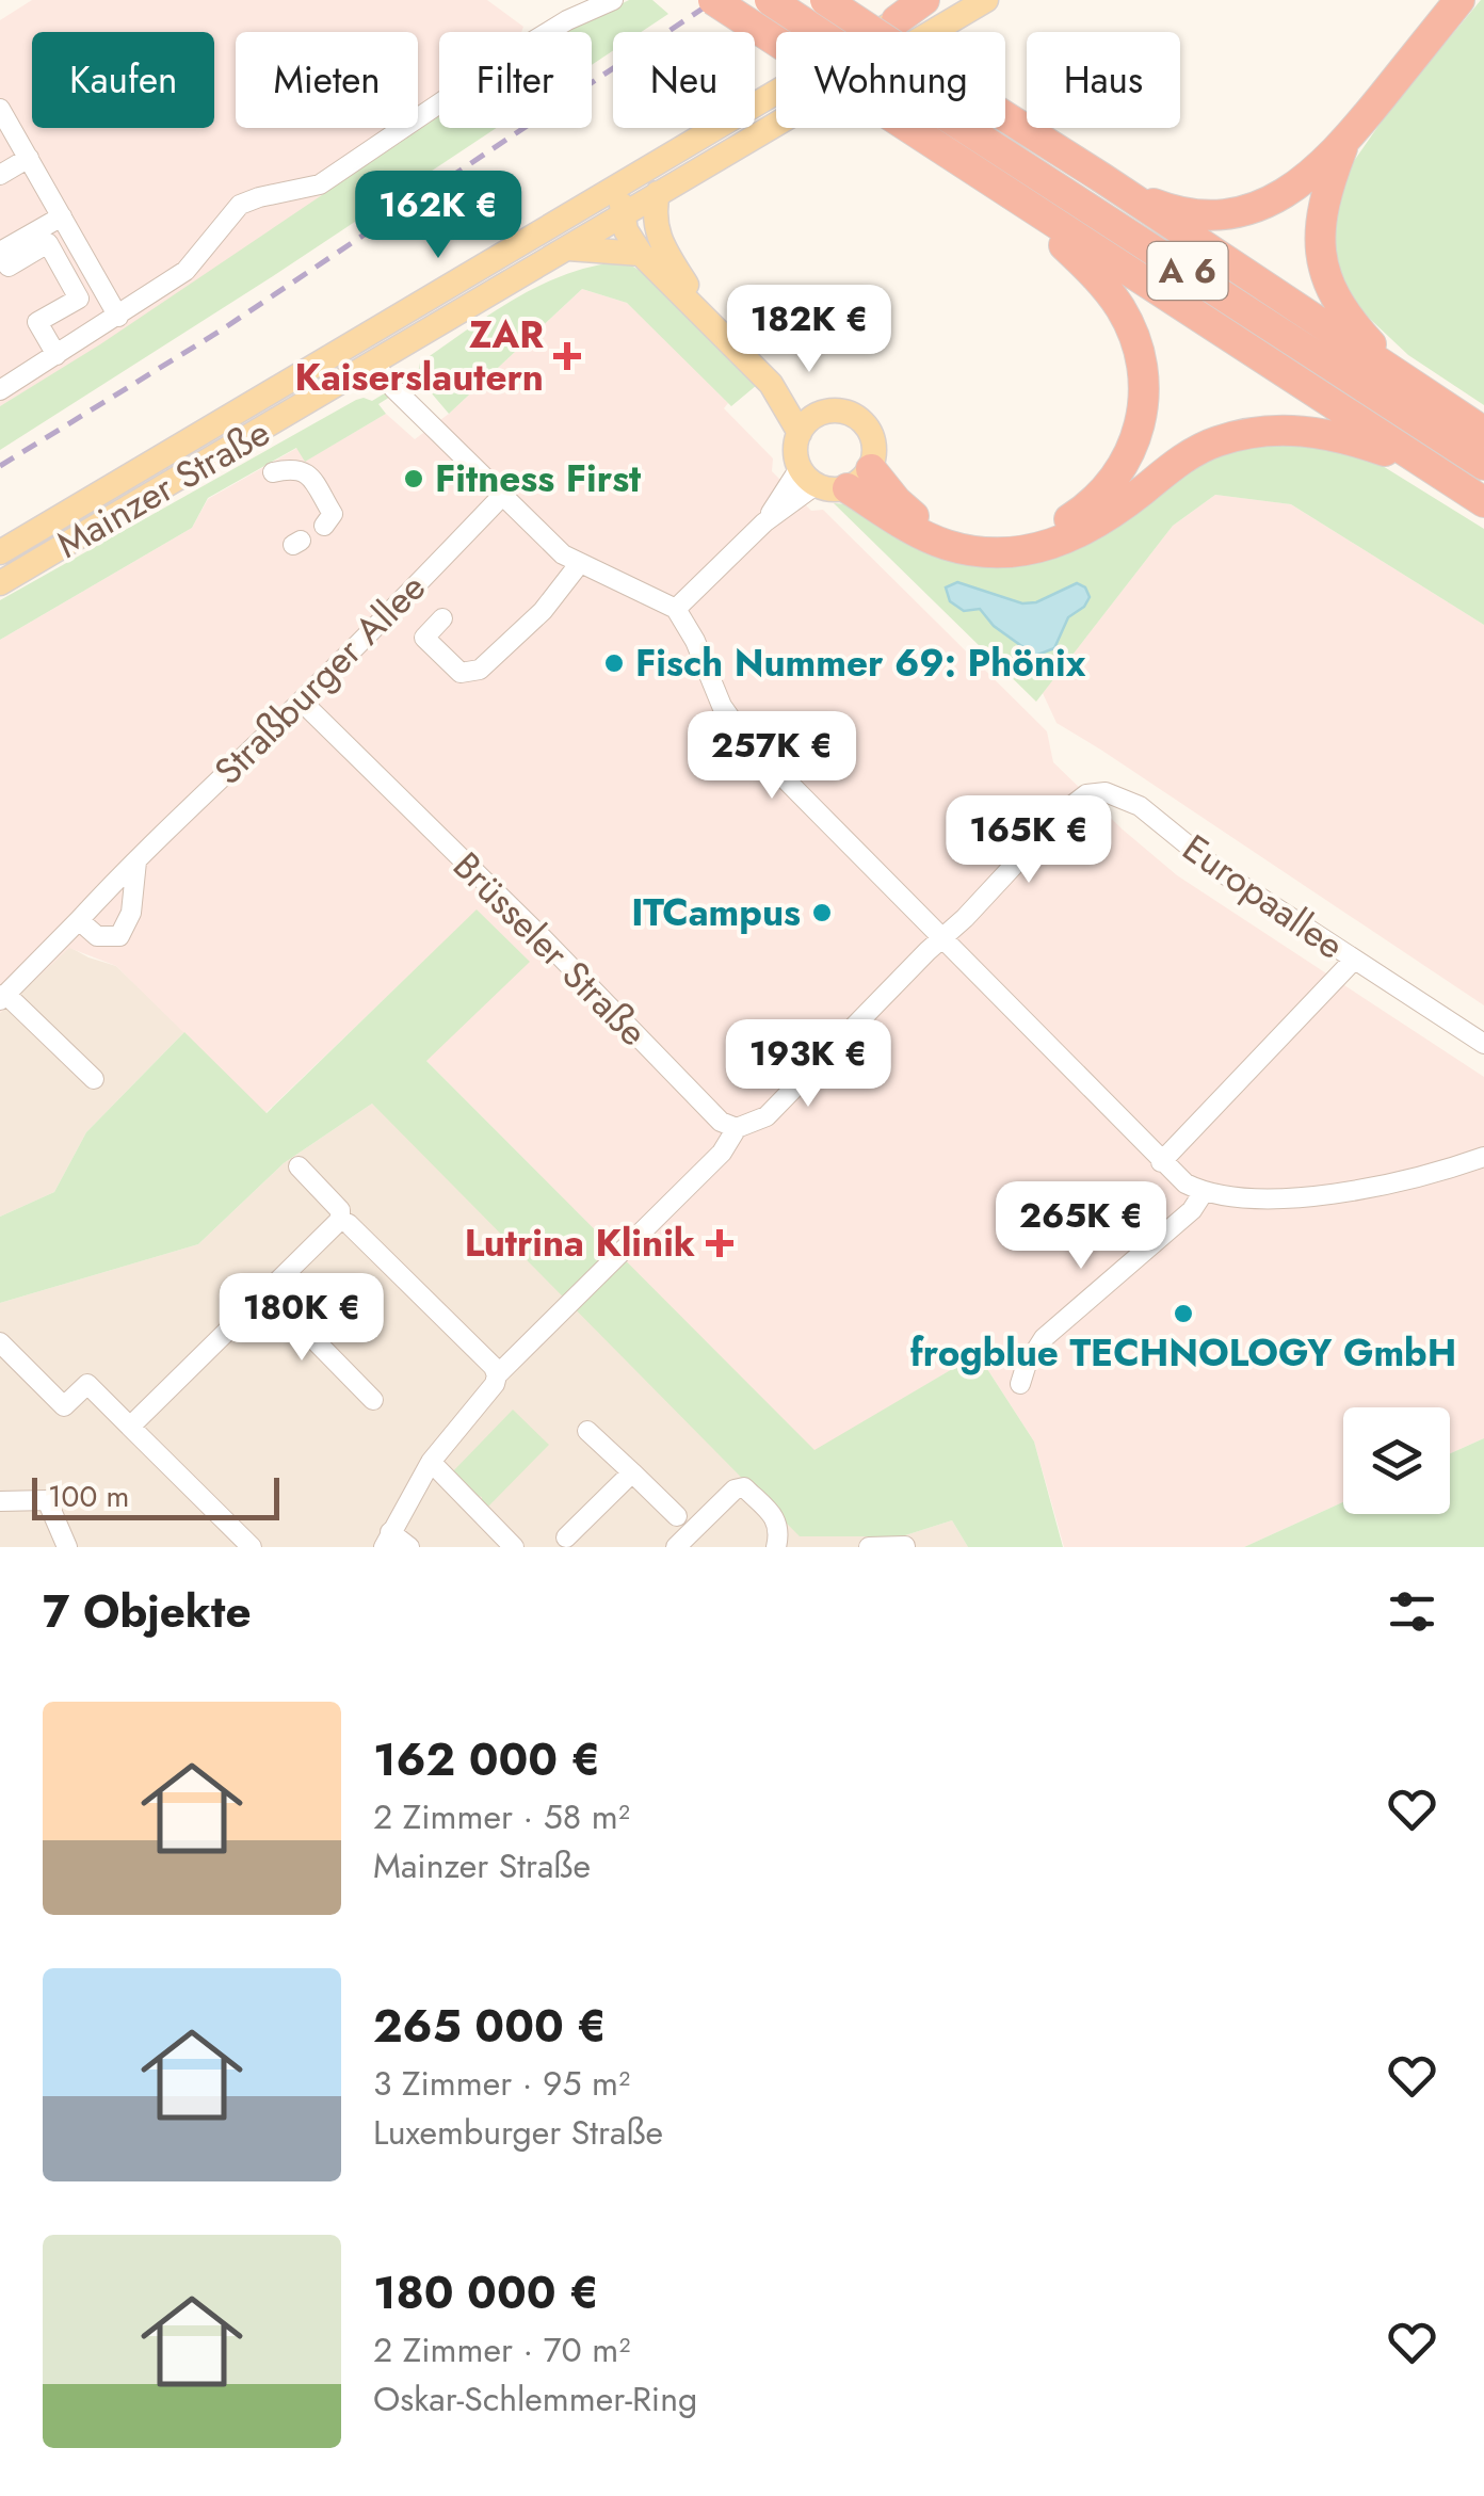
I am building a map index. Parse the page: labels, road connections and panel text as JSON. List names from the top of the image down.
{
  "streets": {
    "highway": ["A 6"],
    "main road": ["Mainzer Straße"],
    "street": ["Straßburger Allee", "Europaallee", "Brüsseler Straße"]
  },
  "crossings": [
    ["Straßburger Allee", "Brüsseler Straße"]
  ],
  "places": {
    "health": ["ZAR Kaiserslautern", "Lutrina Klinik"],
    "other": [
      "Fitness First",
      "Fisch Nummer 69: Phönix",
      "ITCampus",
      "frogblue TECHNOLOGY GmbH"
    ]
  },
  "scale_bar": "100 m",
  "page": {
    "chip": [
      "Kaufen",
      "Mieten",
      "Filter",
      "Neu",
      "Wohnung",
      "Haus"
    ],
    "price": [
      "162K €",
      "182K €",
      "257K €",
      "165K €",
      "193K €",
      "265K €",
      "180K €"
    ],
    "scale": "100 m",
    "heading": "7 Objekte",
    "list": [
      {
        "name": "162 000 €",
        "note": "2 Zimmer · 58 m² · Mainzer Straße"
      },
      {
        "name": "265 000 €",
        "note": "3 Zimmer · 95 m² · Luxemburger Straße"
      },
      {
        "name": "180 000 €",
        "note": "2 Zimmer · 70 m² · Oskar-Schlemmer-Ring"
      }
    ]
  }
}
